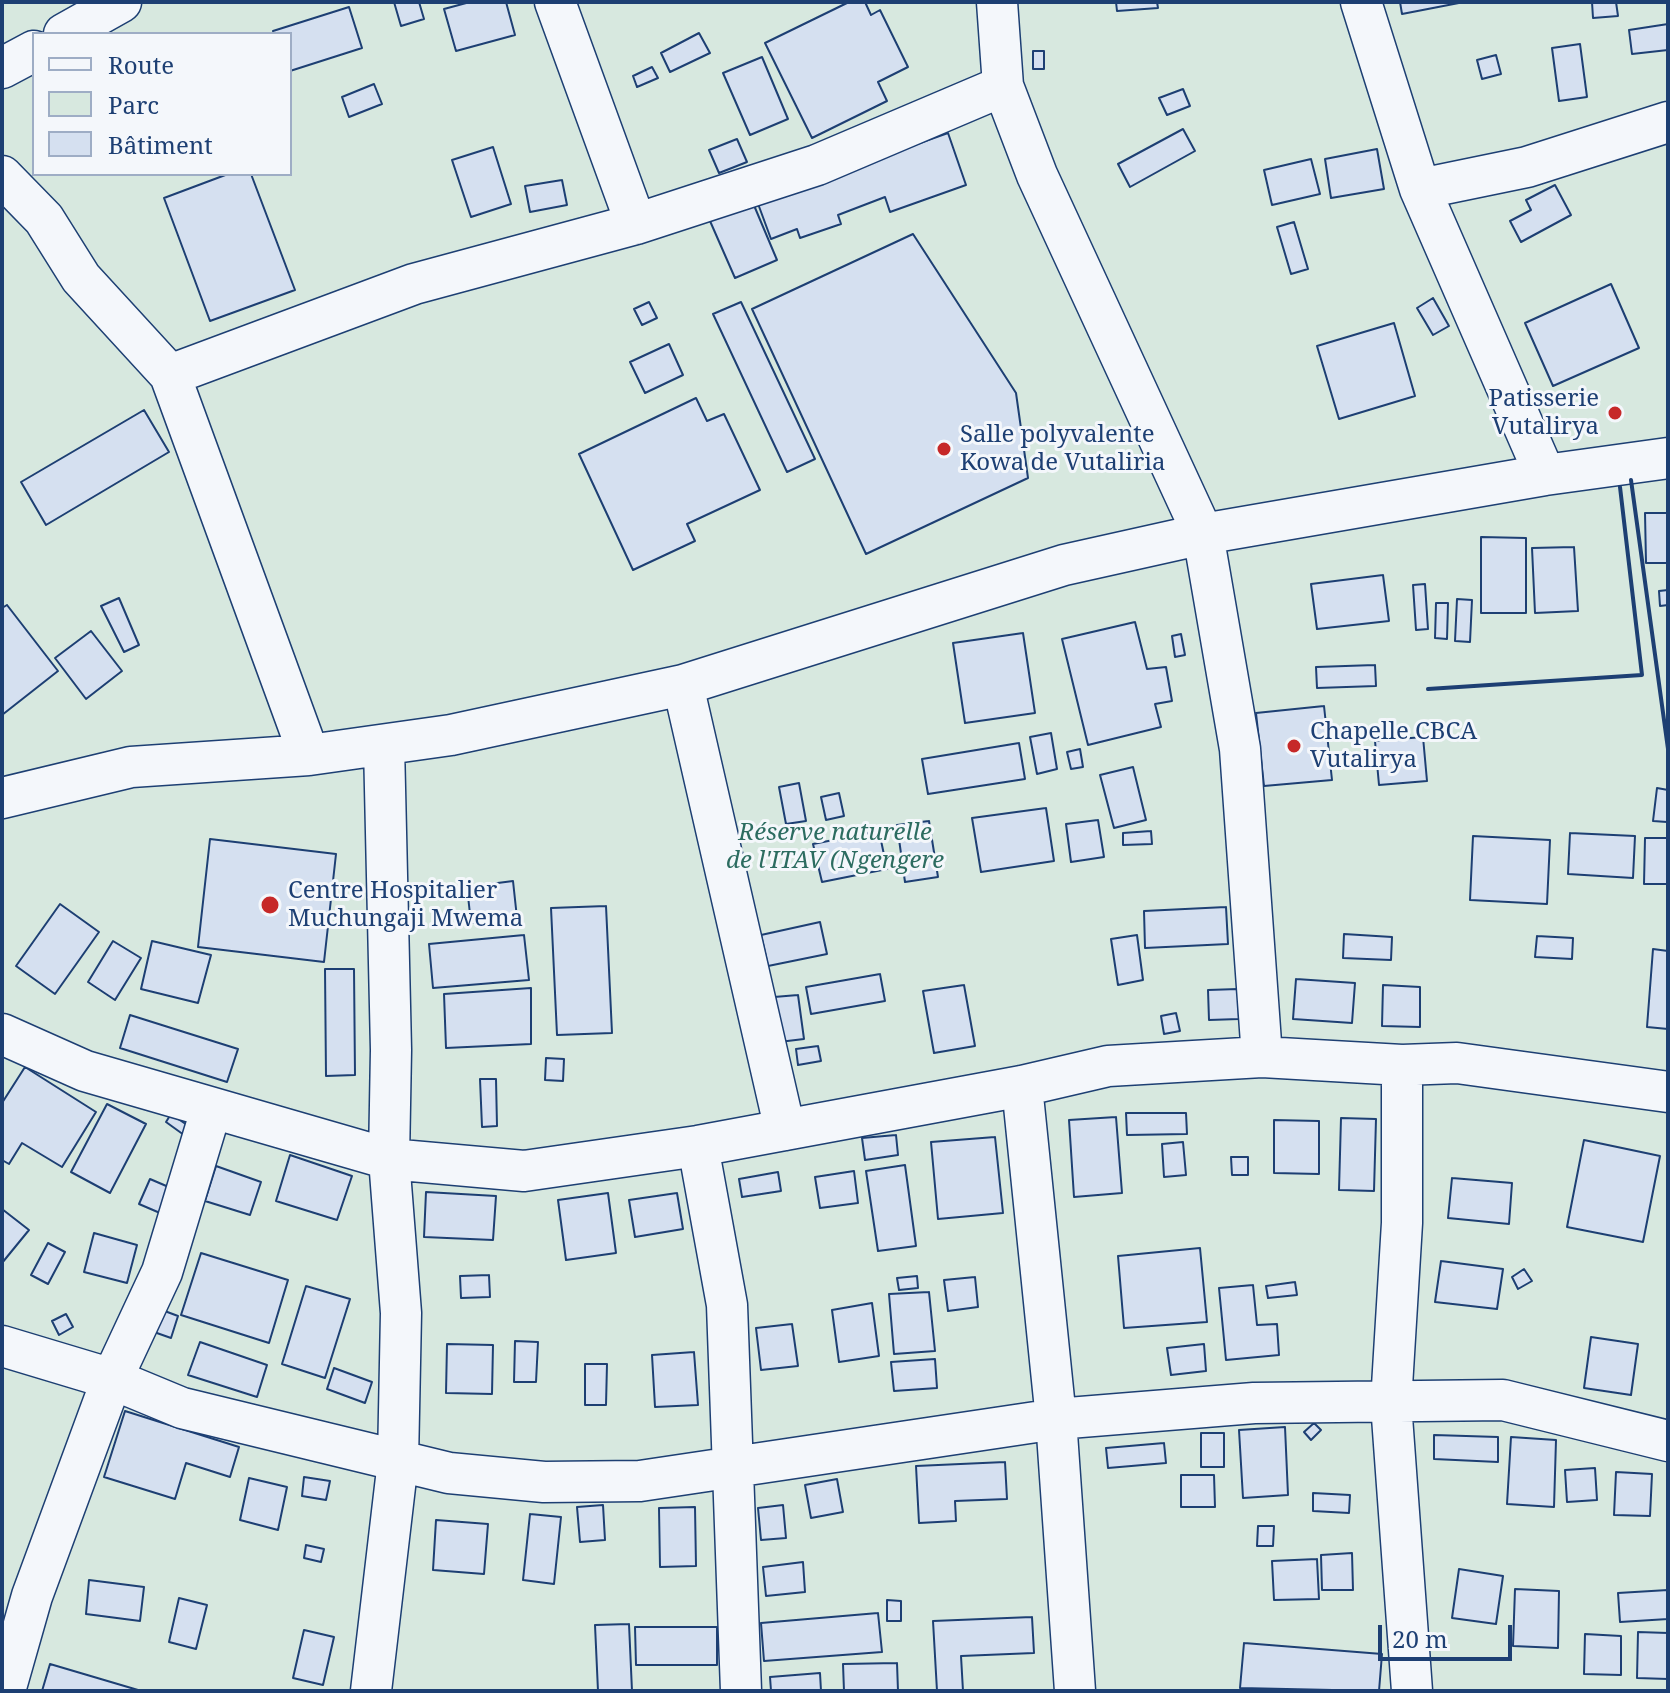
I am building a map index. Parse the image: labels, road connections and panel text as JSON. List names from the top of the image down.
{
  "parks": ["Réserve naturelle de l'ITAV (Ngengere"],
  "places": [
    "Patisserie Vutalirya",
    "Salle polyvalente Kowa de Vutaliria",
    "Chapelle CBCA Vutalirya",
    "Centre Hospitalier Muchungaji Mwema"
  ],
  "legend": ["Route", "Parc", "Bâtiment"],
  "scale_bar": "20 m"
}
